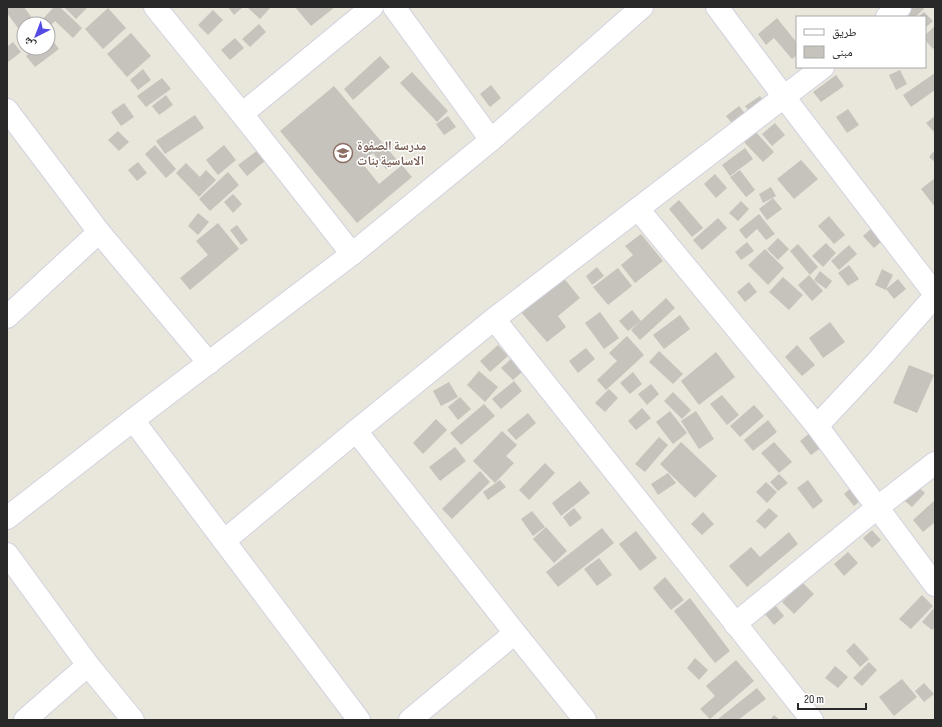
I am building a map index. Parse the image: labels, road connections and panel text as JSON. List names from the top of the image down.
{
  "places": {
    "school or university": ["مدرسة الصفوة الاساسية بنات"]
  },
  "legend": ["طريق", "مبنى"],
  "scale_bar": "20 m",
  "north": "bottom left"
}
